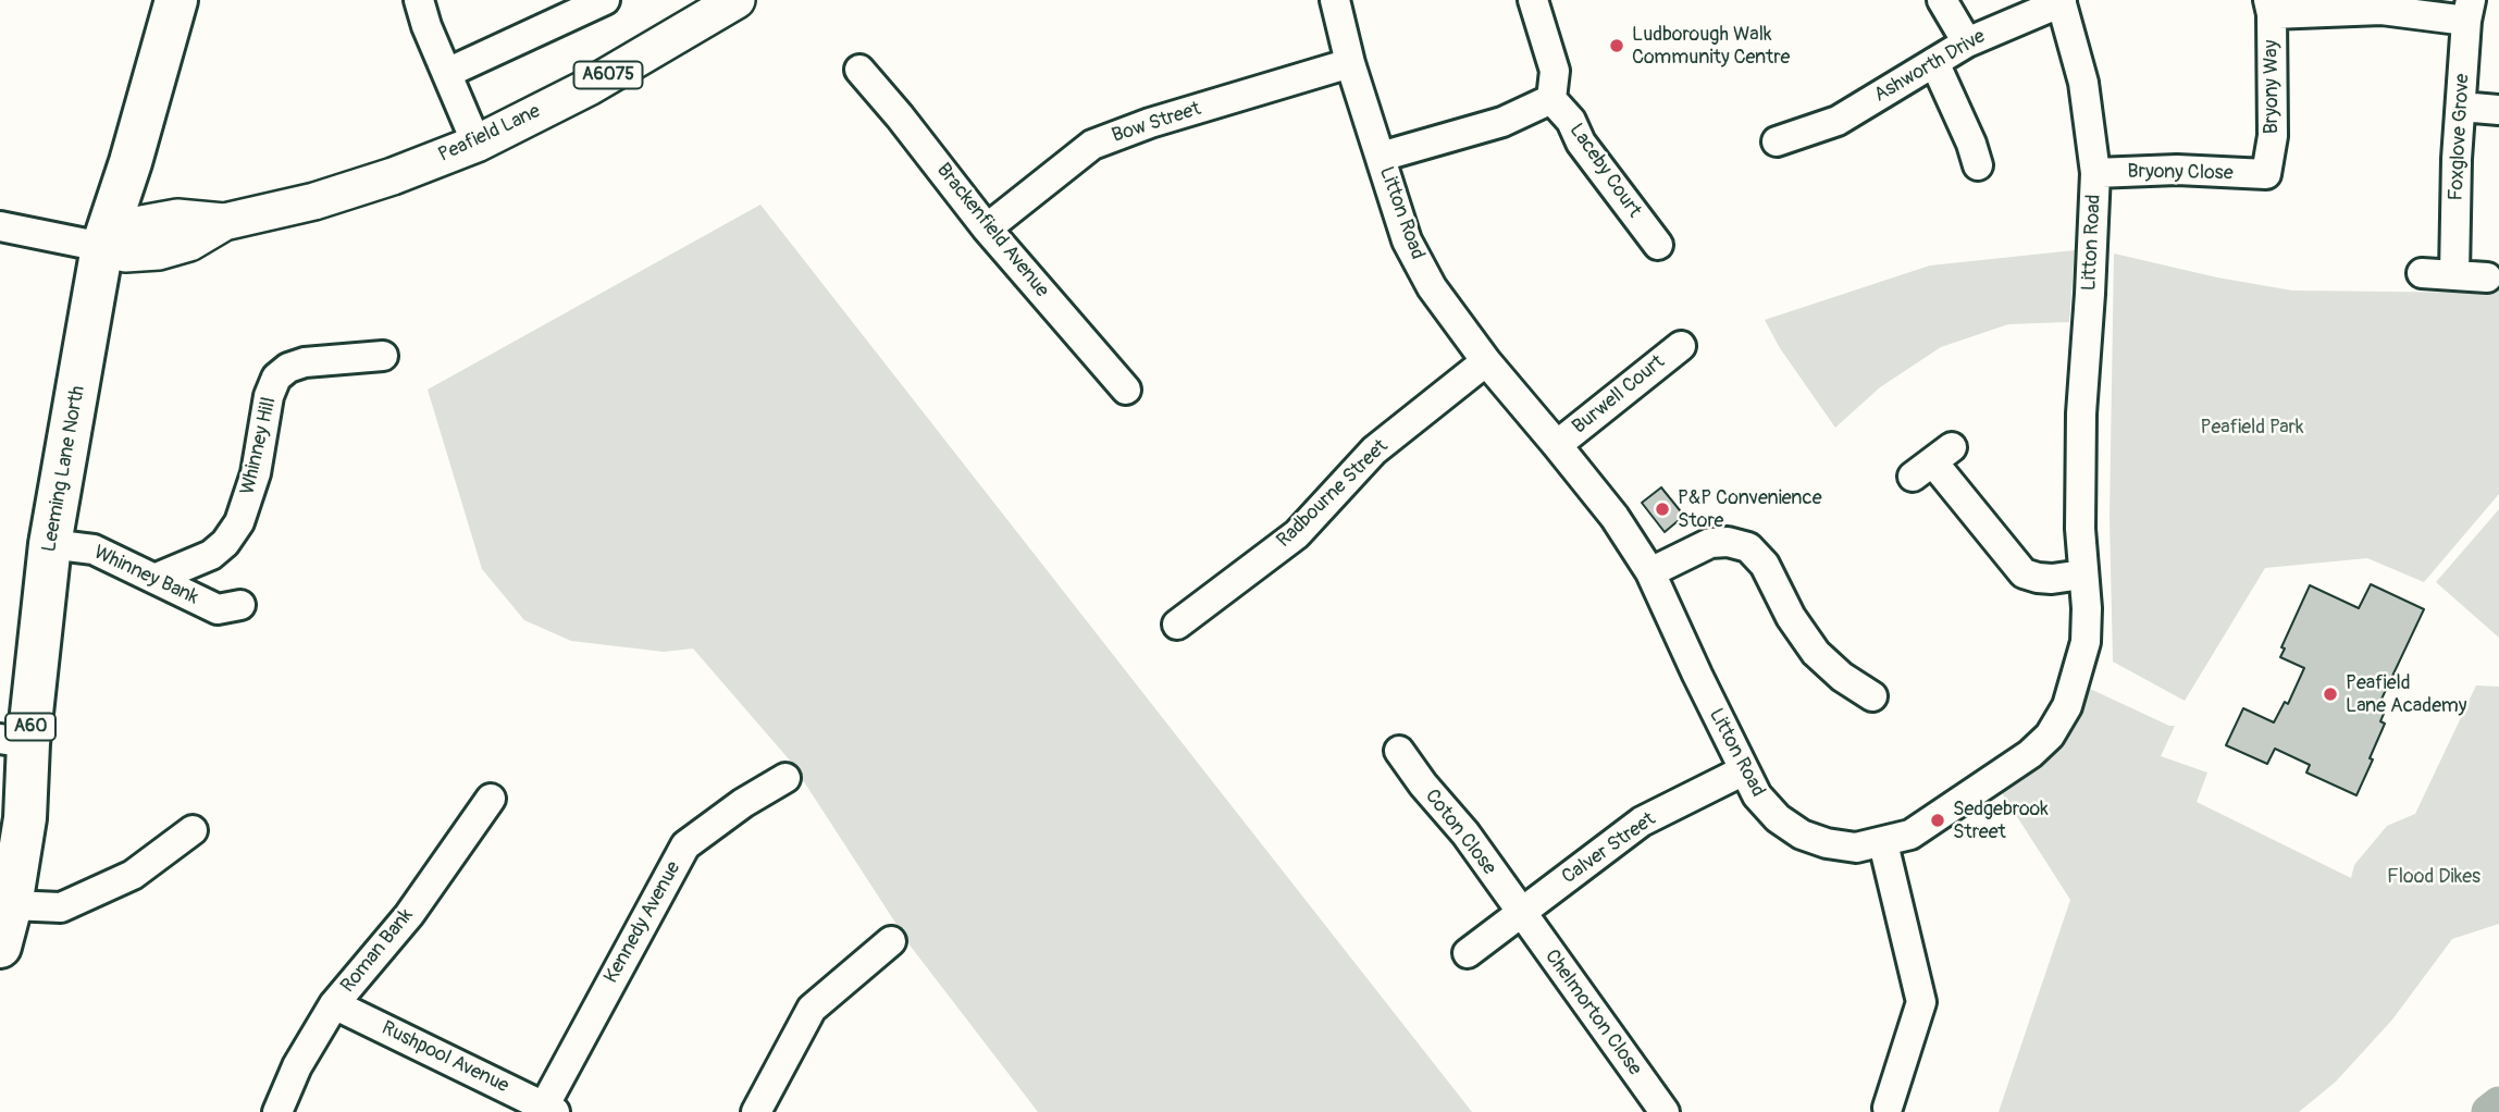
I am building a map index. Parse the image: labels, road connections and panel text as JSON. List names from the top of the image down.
{
  "streets": {
    "highway": ["Leeming Lane North", "A60"],
    "main road": ["A6075", "Peafield Lane"],
    "street": [
      "Ashworth Drive",
      "Bryony Way",
      "Bow Street",
      "Foxglove Grove",
      "Laceby Court",
      "Bryony Close",
      "Litton Road",
      "Brackenfield Avenue",
      "Burwell Court",
      "Whinney Hill",
      "Radbourne Street",
      "Whinney Bank",
      "Coton Close",
      "Calver Street",
      "Kennedy Avenue",
      "Roman Bank",
      "Chelmorton Close",
      "Rushpool Avenue"
    ]
  },
  "crossings": [
    ["Ashworth Drive", "Litton Road"],
    ["Bryony Way", "Bryony Close"],
    ["Bow Street", "Litton Road"],
    ["Bow Street", "Brackenfield Avenue"],
    ["Peafield Lane", "Leeming Lane North"],
    ["Bryony Close", "Litton Road"],
    ["Litton Road", "Burwell Court"],
    ["Litton Road", "Radbourne Street"],
    ["Litton Road", "Calver Street"],
    ["Whinney Hill", "Whinney Bank"],
    ["Leeming Lane North", "Whinney Bank"],
    ["Coton Close", "Calver Street"],
    ["Coton Close", "Chelmorton Close"],
    ["Calver Street", "Chelmorton Close"],
    ["Kennedy Avenue", "Rushpool Avenue"],
    ["Roman Bank", "Rushpool Avenue"]
  ],
  "parks": ["Peafield Park", "Flood Dikes"],
  "places": [
    "Ludborough Walk Community Centre",
    "P&P Convenience Store",
    "Peafield Lane Academy",
    "Sedgebrook Street"
  ]
}
